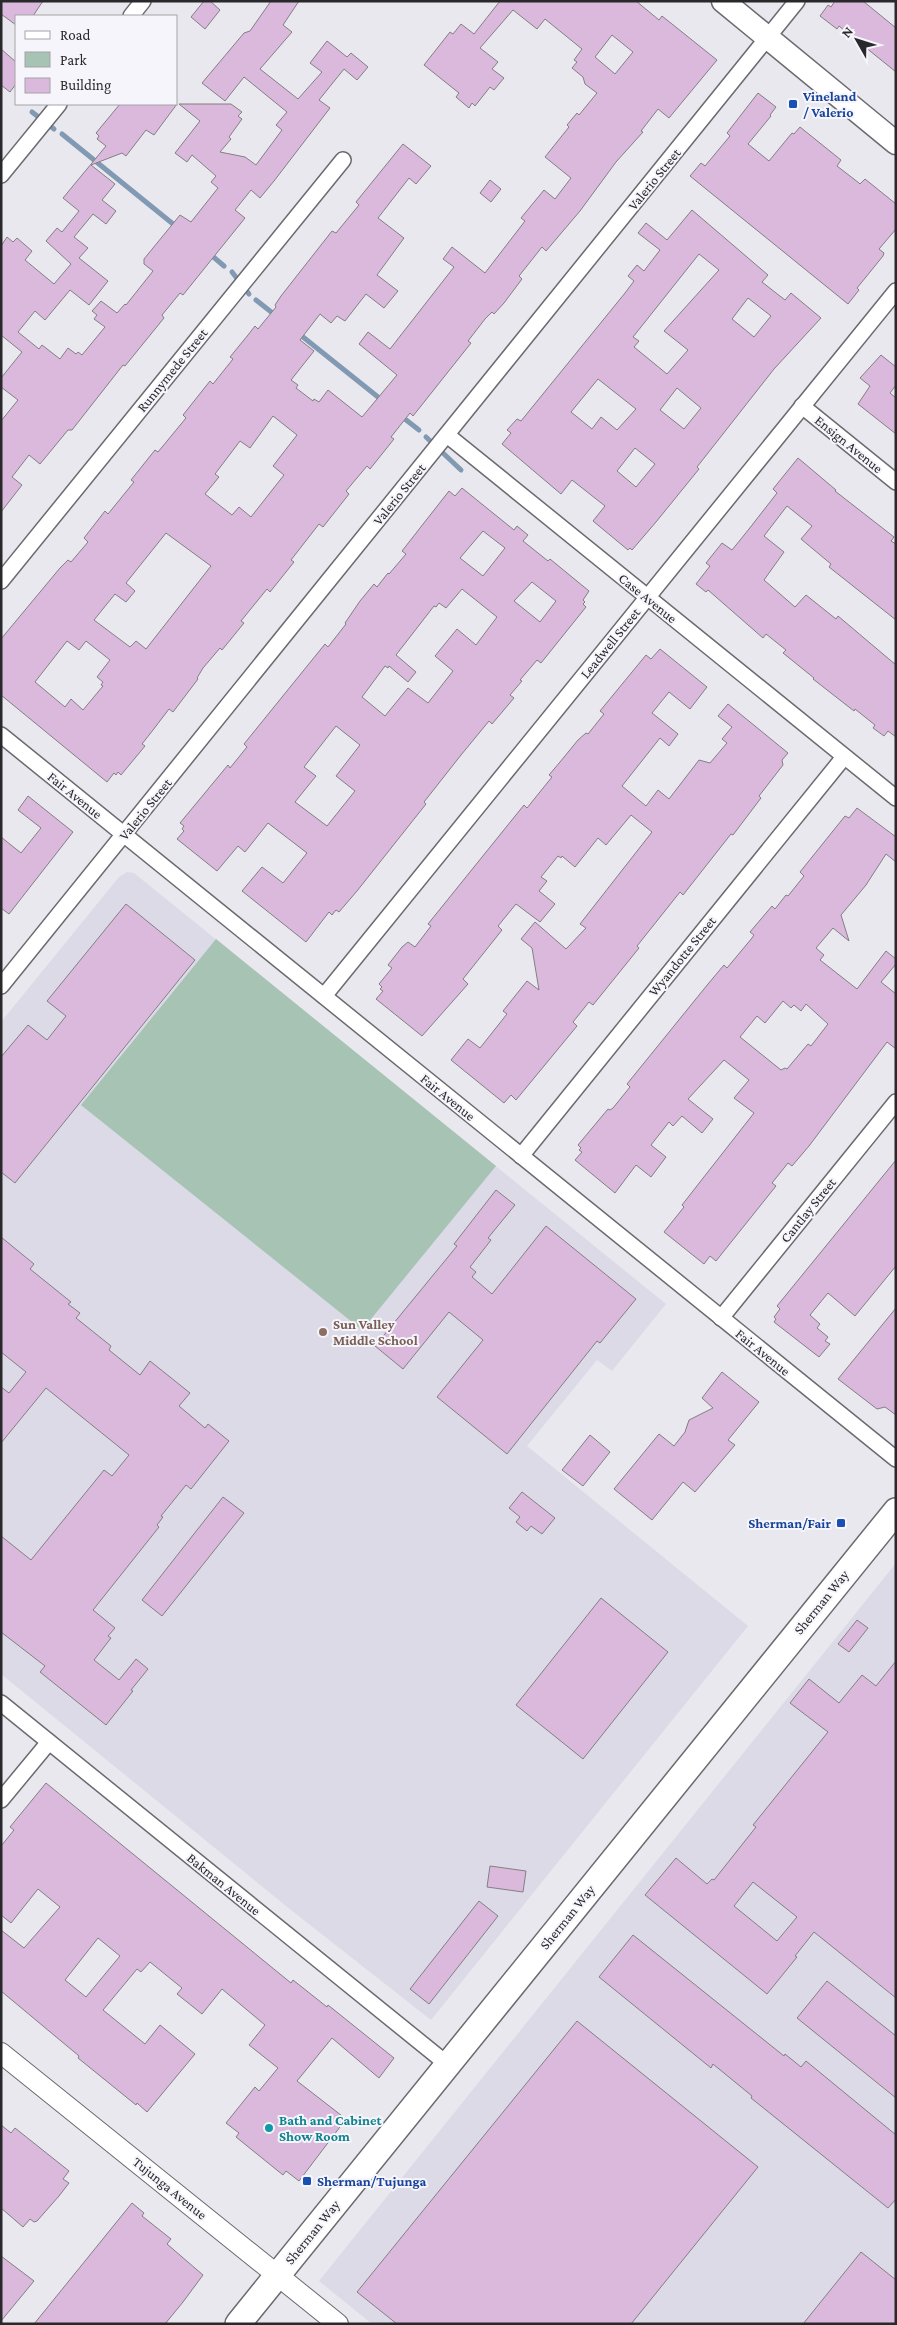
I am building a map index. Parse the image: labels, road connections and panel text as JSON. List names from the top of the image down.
{
  "streets": {
    "main road": ["Sherman Way"],
    "street": [
      "Valerio Street",
      "Runnymede Street",
      "Ensign Avenue",
      "Case Avenue",
      "Leadwell Street",
      "Fair Avenue",
      "Wyandotte Street",
      "Cantlay Street",
      "Bakman Avenue",
      "Tujunga Avenue"
    ]
  },
  "crossings": [
    ["Valerio Street", "Case Avenue"],
    ["Valerio Street", "Fair Avenue"],
    ["Ensign Avenue", "Leadwell Street"],
    ["Case Avenue", "Leadwell Street"],
    ["Case Avenue", "Wyandotte Street"],
    ["Leadwell Street", "Fair Avenue"],
    ["Fair Avenue", "Wyandotte Street"],
    ["Fair Avenue", "Cantlay Street"],
    ["Sherman Way", "Bakman Avenue"],
    ["Sherman Way", "Tujunga Avenue"]
  ],
  "places": {
    "transit": ["Vineland / Valerio", "Sherman/Fair", "Sherman/Tujunga"],
    "other": ["Sun Valley Middle School", "Bath and Cabinet Show Room"]
  },
  "legend": ["Road", "Park", "Building"],
  "north": "top left"
}
